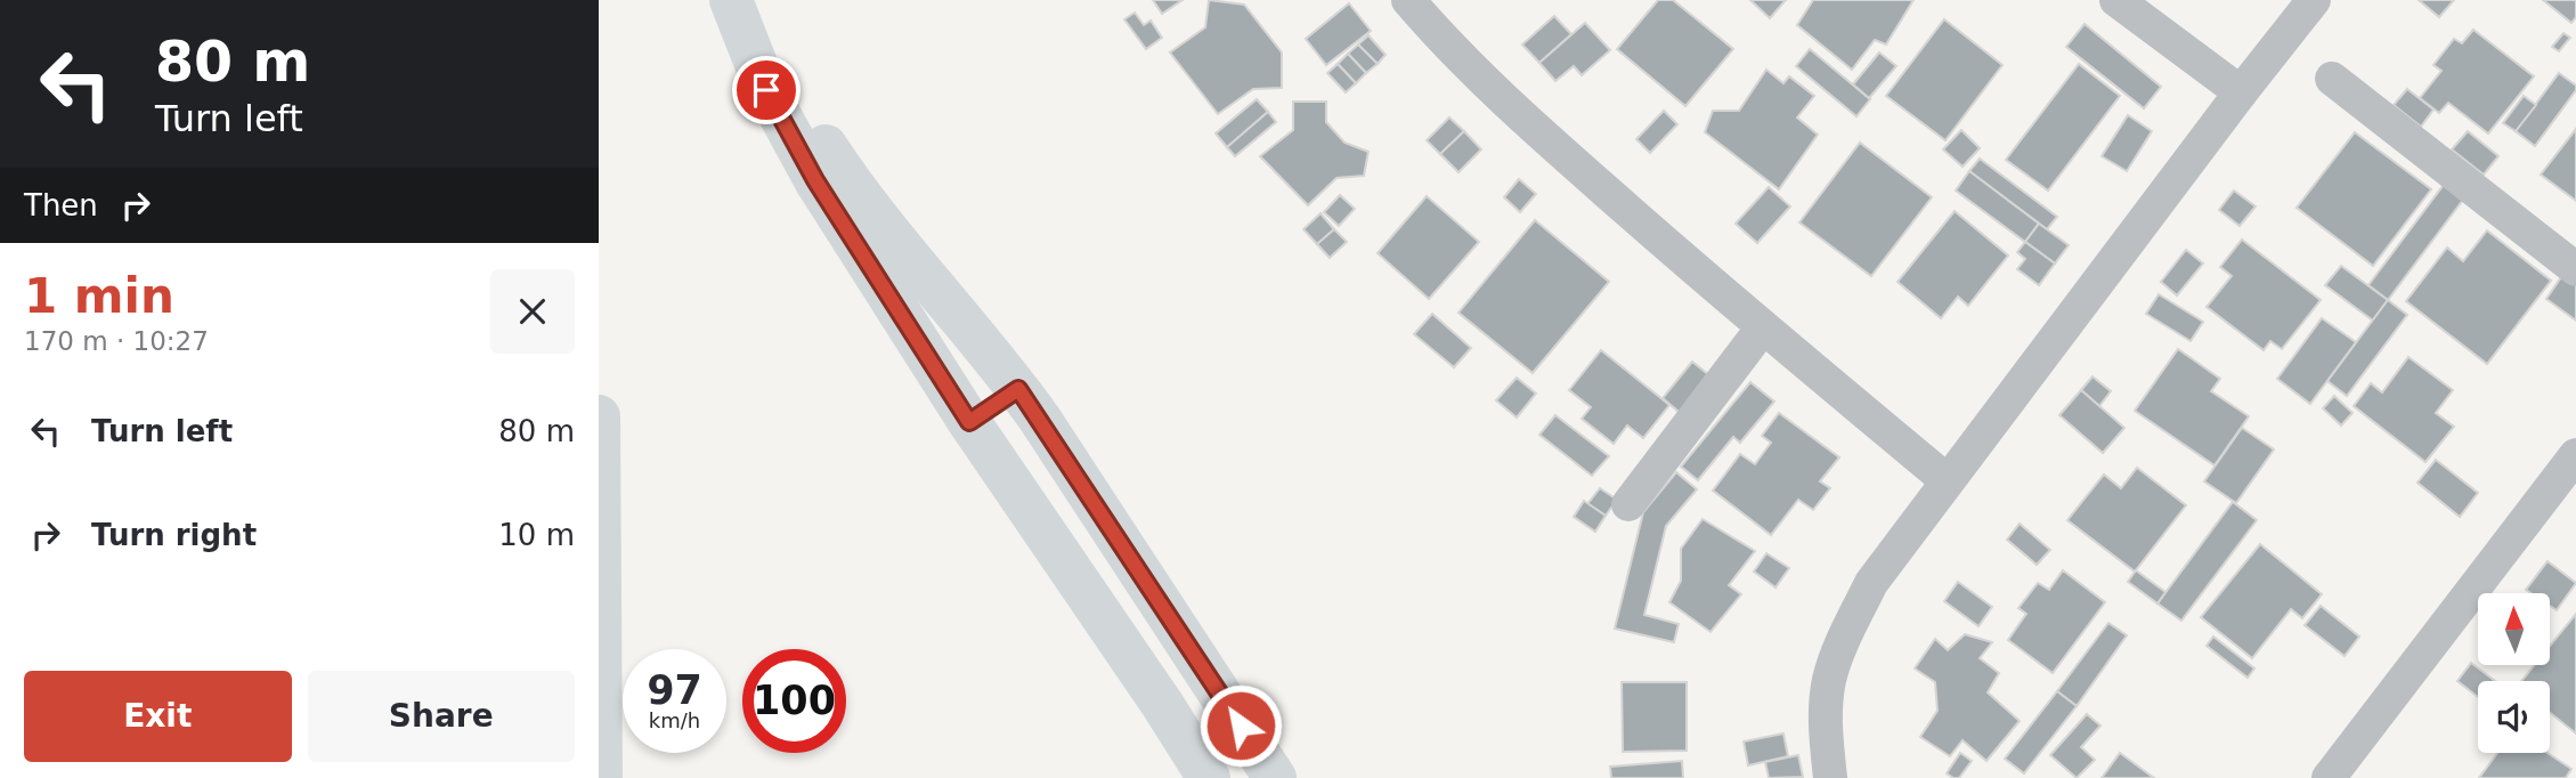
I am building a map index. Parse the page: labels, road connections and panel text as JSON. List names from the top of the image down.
{
  "north": "top",
  "page": {
    "turn": ["80 m", "Turn left"],
    "then": "Then",
    "heading": ["1 min", "170 m · 10:27"],
    "list": [
      {
        "name": "Turn left",
        "value": "80 m"
      },
      {
        "name": "Turn right",
        "value": "10 m"
      }
    ],
    "speed": "97 km/h",
    "limit": "100",
    "buttons": ["Exit", "Share"]
  }
}
